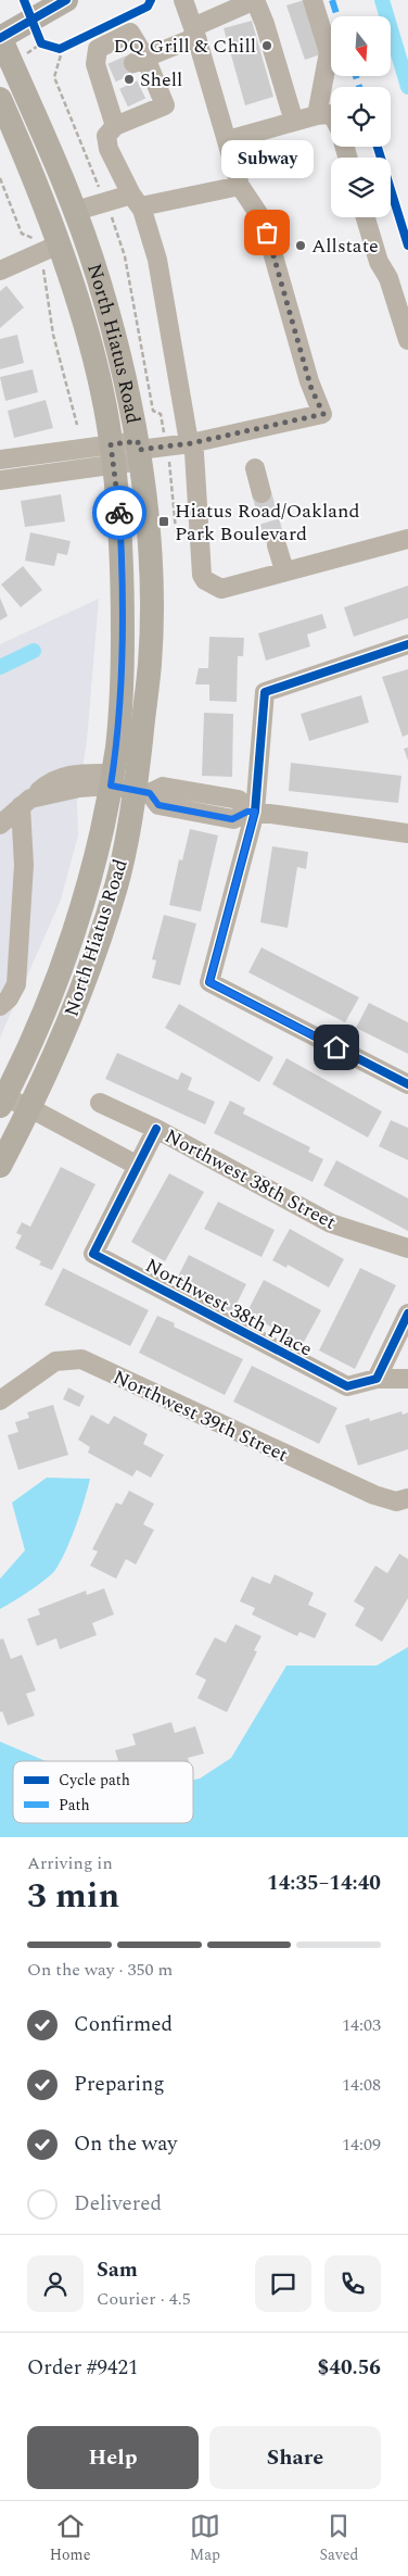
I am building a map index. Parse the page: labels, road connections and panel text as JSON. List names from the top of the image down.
{
  "streets": {
    "main road": ["North Hiatus Road"],
    "street": ["Northwest 38th Street", "Northwest 38th Place", "Northwest 39th Street"]
  },
  "crossings": [
    ["Northwest 38th Street", "Northwest 38th Place"]
  ],
  "places": {
    "other": [
      "DQ Grill & Chill",
      "Shell",
      "Subway",
      "Allstate"
    ],
    "transit": ["Hiatus Road/Oakland Park Boulevard"]
  },
  "legend": ["Cycle path", "Path"],
  "north": "bottom",
  "page": {
    "bubble": "Subway",
    "heading": ["3 min", "Arriving in", "14:35–14:40"],
    "panel": [
      "Sam",
      "Courier · 4.5",
      "Order #9421",
      "$40.56"
    ],
    "bar": "On the way · 350 m",
    "list": [
      ["Confirmed", "14:03"],
      ["Preparing", "14:08"],
      ["On the way", "14:09"],
      "Delivered"
    ],
    "buttons": ["Help", "Share"],
    "tabs": ["Home", "Map", "Saved"]
  }
}
